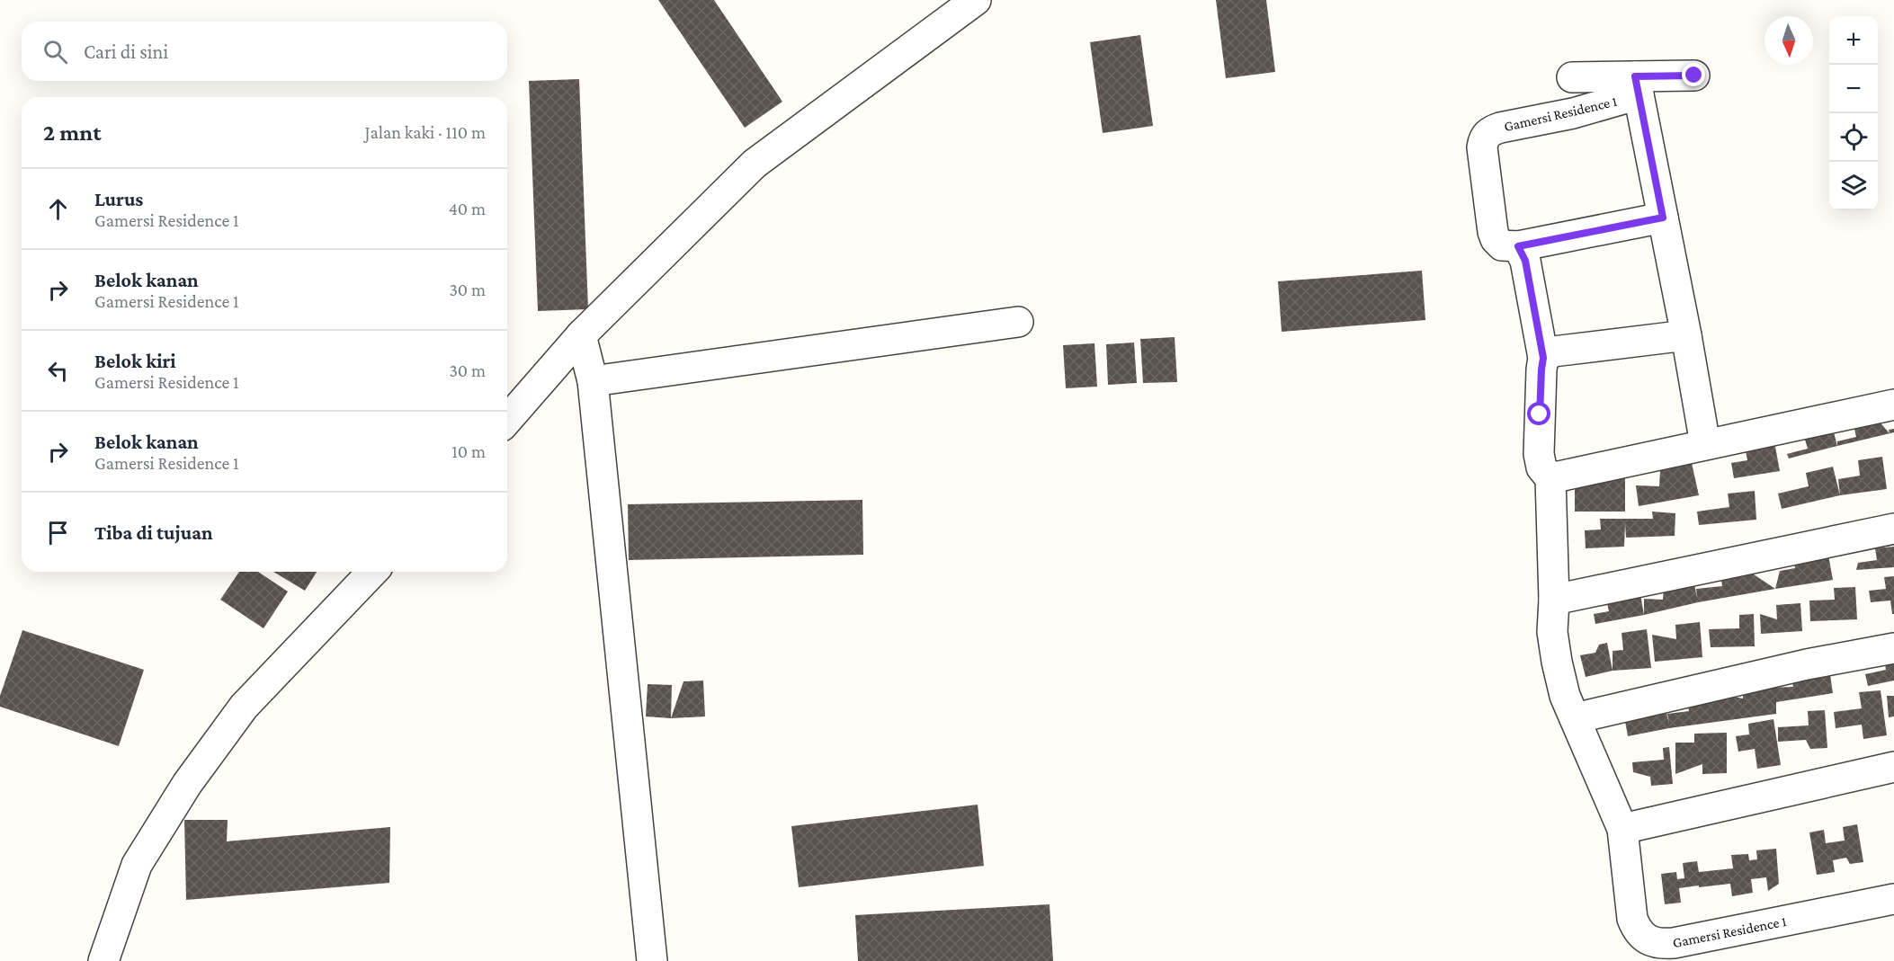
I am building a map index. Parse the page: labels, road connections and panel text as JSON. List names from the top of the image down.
{
  "streets": {
    "street": ["Gamersi Residence 1"]
  },
  "north": "bottom",
  "page": {
    "map_buttons": ["+", "−"],
    "search": "Cari di sini",
    "heading": ["2 mnt", "Jalan kaki · 110 m"],
    "list": [
      ["Lurus", "Gamersi Residence 1", "40 m"],
      ["Belok kanan", "Gamersi Residence 1", "30 m"],
      ["Belok kiri", "Gamersi Residence 1", "30 m"],
      ["Belok kanan", "Gamersi Residence 1", "10 m"],
      "Tiba di tujuan"
    ]
  }
}
